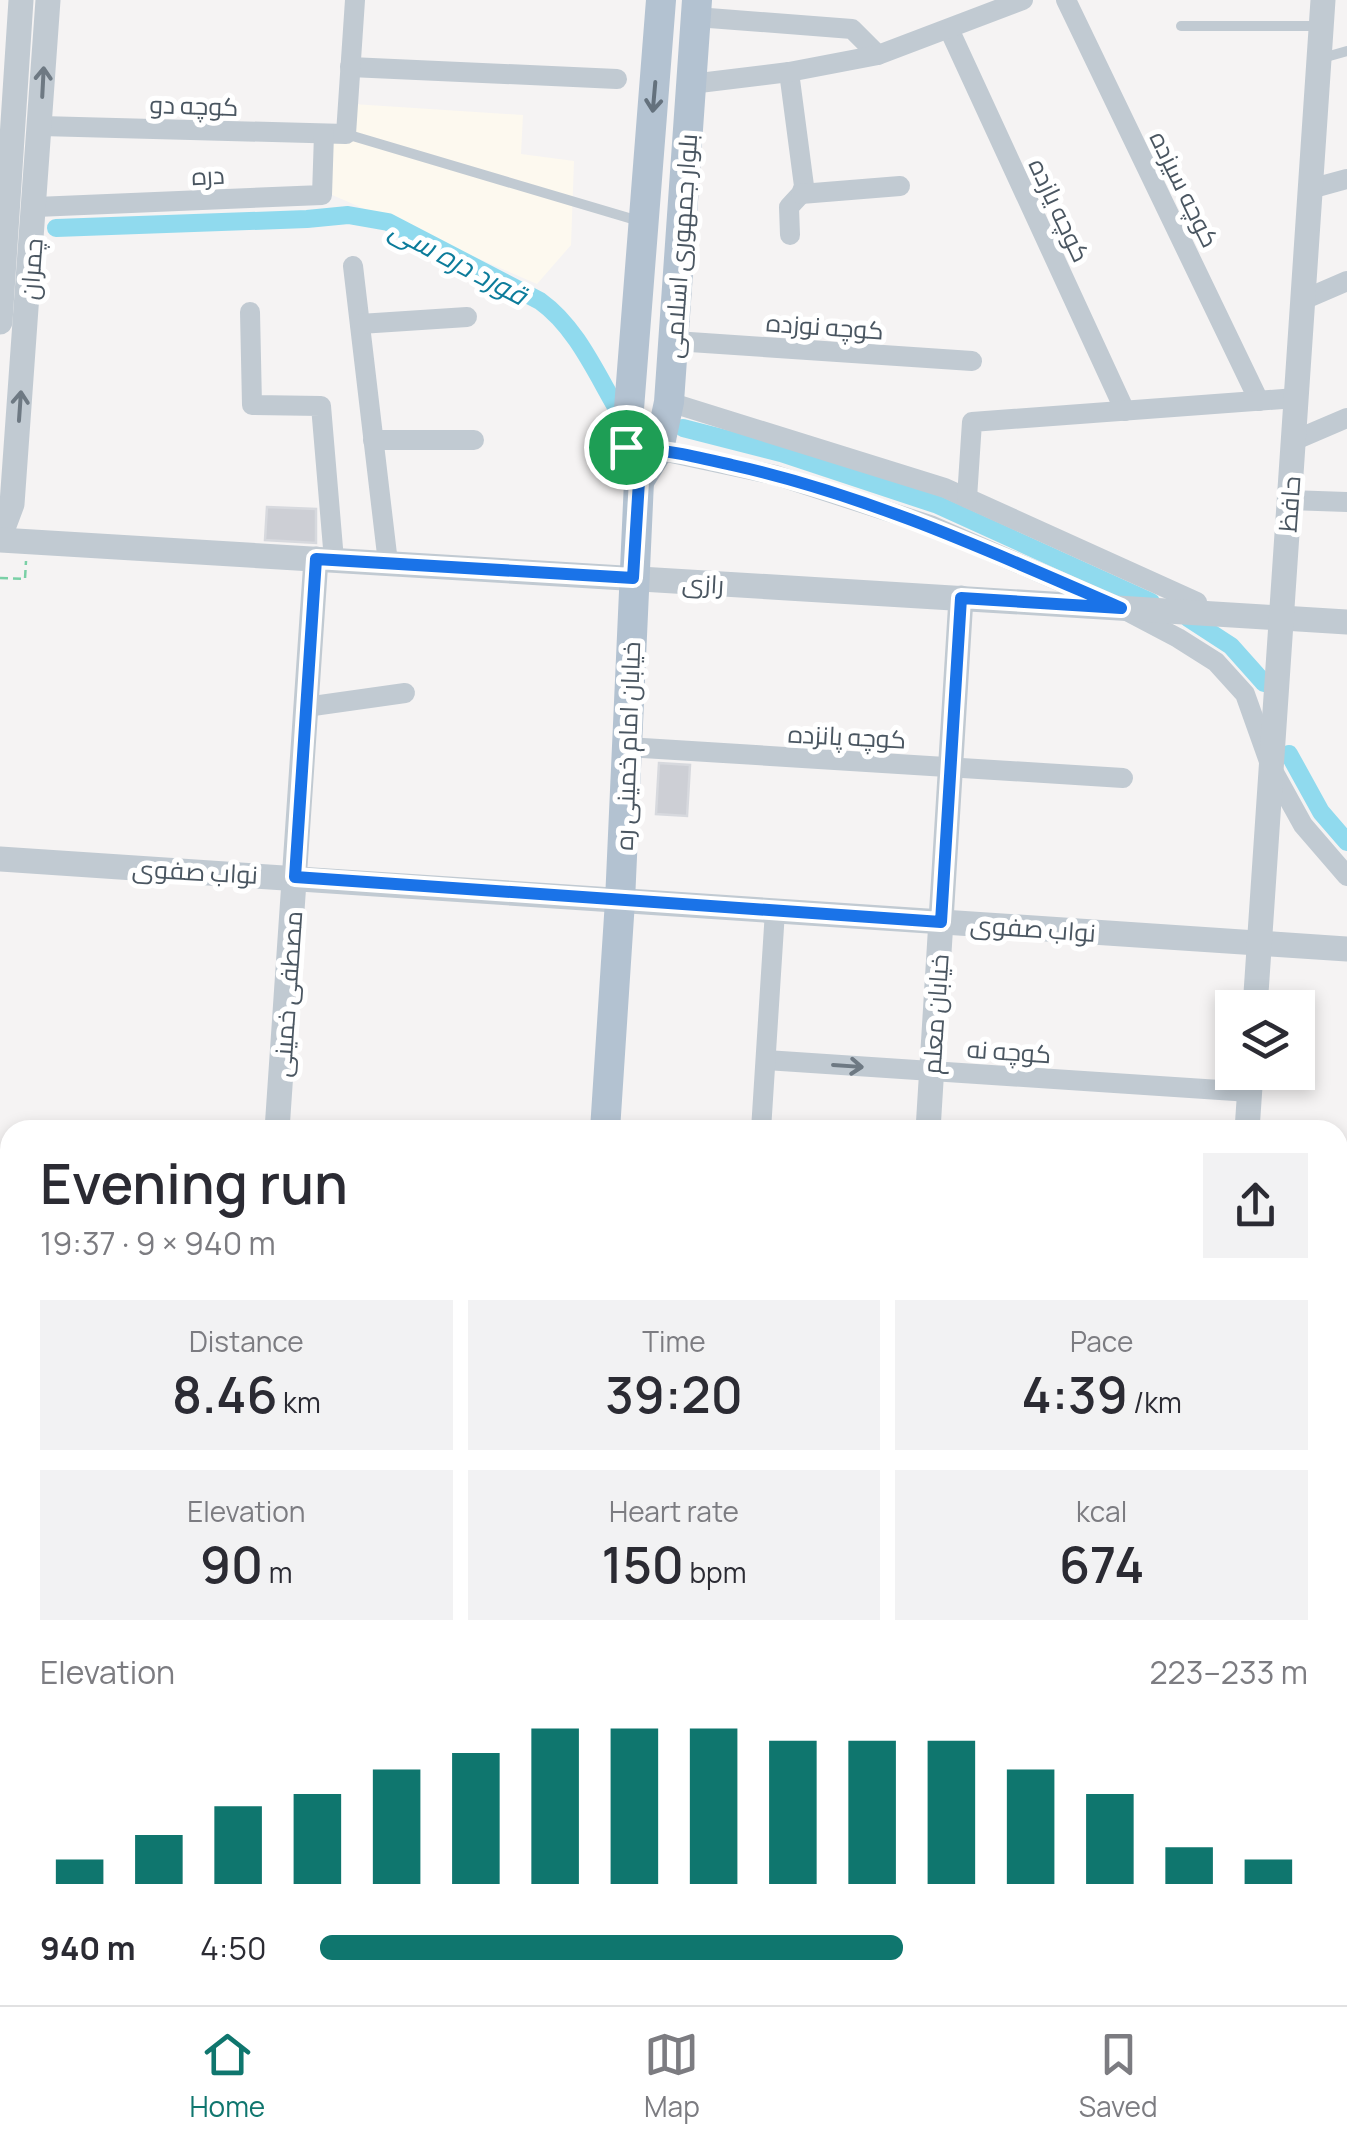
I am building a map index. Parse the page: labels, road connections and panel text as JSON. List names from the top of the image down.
{
  "streets": {
    "main road": ["بلوار جمهوری اسلامی", "خیابان امام خمینی ره"],
    "street": [
      "کوچه دو",
      "دره",
      "کوچه سیزده",
      "کوچه یازده",
      "چمران",
      "کوچه نوزده",
      "حافظ",
      "رازی",
      "کوچه پانزده",
      "نواب صفوی",
      "مصطفی خمینی",
      "خیابان معلم",
      "کوچه نه"
    ]
  },
  "crossings": [
    ["کوچه دو", "دره"],
    ["کوچه دو", "چمران"],
    ["دره", "چمران"],
    ["بلوار جمهوری اسلامی", "کوچه نوزده"],
    ["بلوار جمهوری اسلامی", "خیابان امام خمینی ره"],
    ["چمران", "رازی"],
    ["حافظ", "رازی"],
    ["حافظ", "نواب صفوی"],
    ["رازی", "خیابان امام خمینی ره"],
    ["رازی", "مصطفی خمینی"],
    ["رازی", "خیابان معلم"],
    ["کوچه پانزده", "خیابان امام خمینی ره"],
    ["کوچه پانزده", "خیابان معلم"],
    ["خیابان امام خمینی ره", "نواب صفوی"],
    ["نواب صفوی", "مصطفی خمینی"],
    ["نواب صفوی", "خیابان معلم"],
    ["خیابان معلم", "کوچه نه"]
  ],
  "one_way": ["کوچه نه"],
  "water": ["قورد دره سی"],
  "page": {
    "heading": ["Evening run", "19:37 · 9 × 940 m"],
    "stats": [
      ["Distance", "8.46 km"],
      ["Time", "39:20"],
      ["Pace", "4:39 /km"],
      ["Elevation", "90 m"],
      ["Heart rate", "150 bpm"],
      ["kcal", "674"]
    ],
    "chart": ["Elevation", "223–233 m"],
    "list": [
      {
        "name": "940 m",
        "note": "4:50"
      }
    ],
    "tabs": ["Home", "Map", "Saved"]
  }
}
